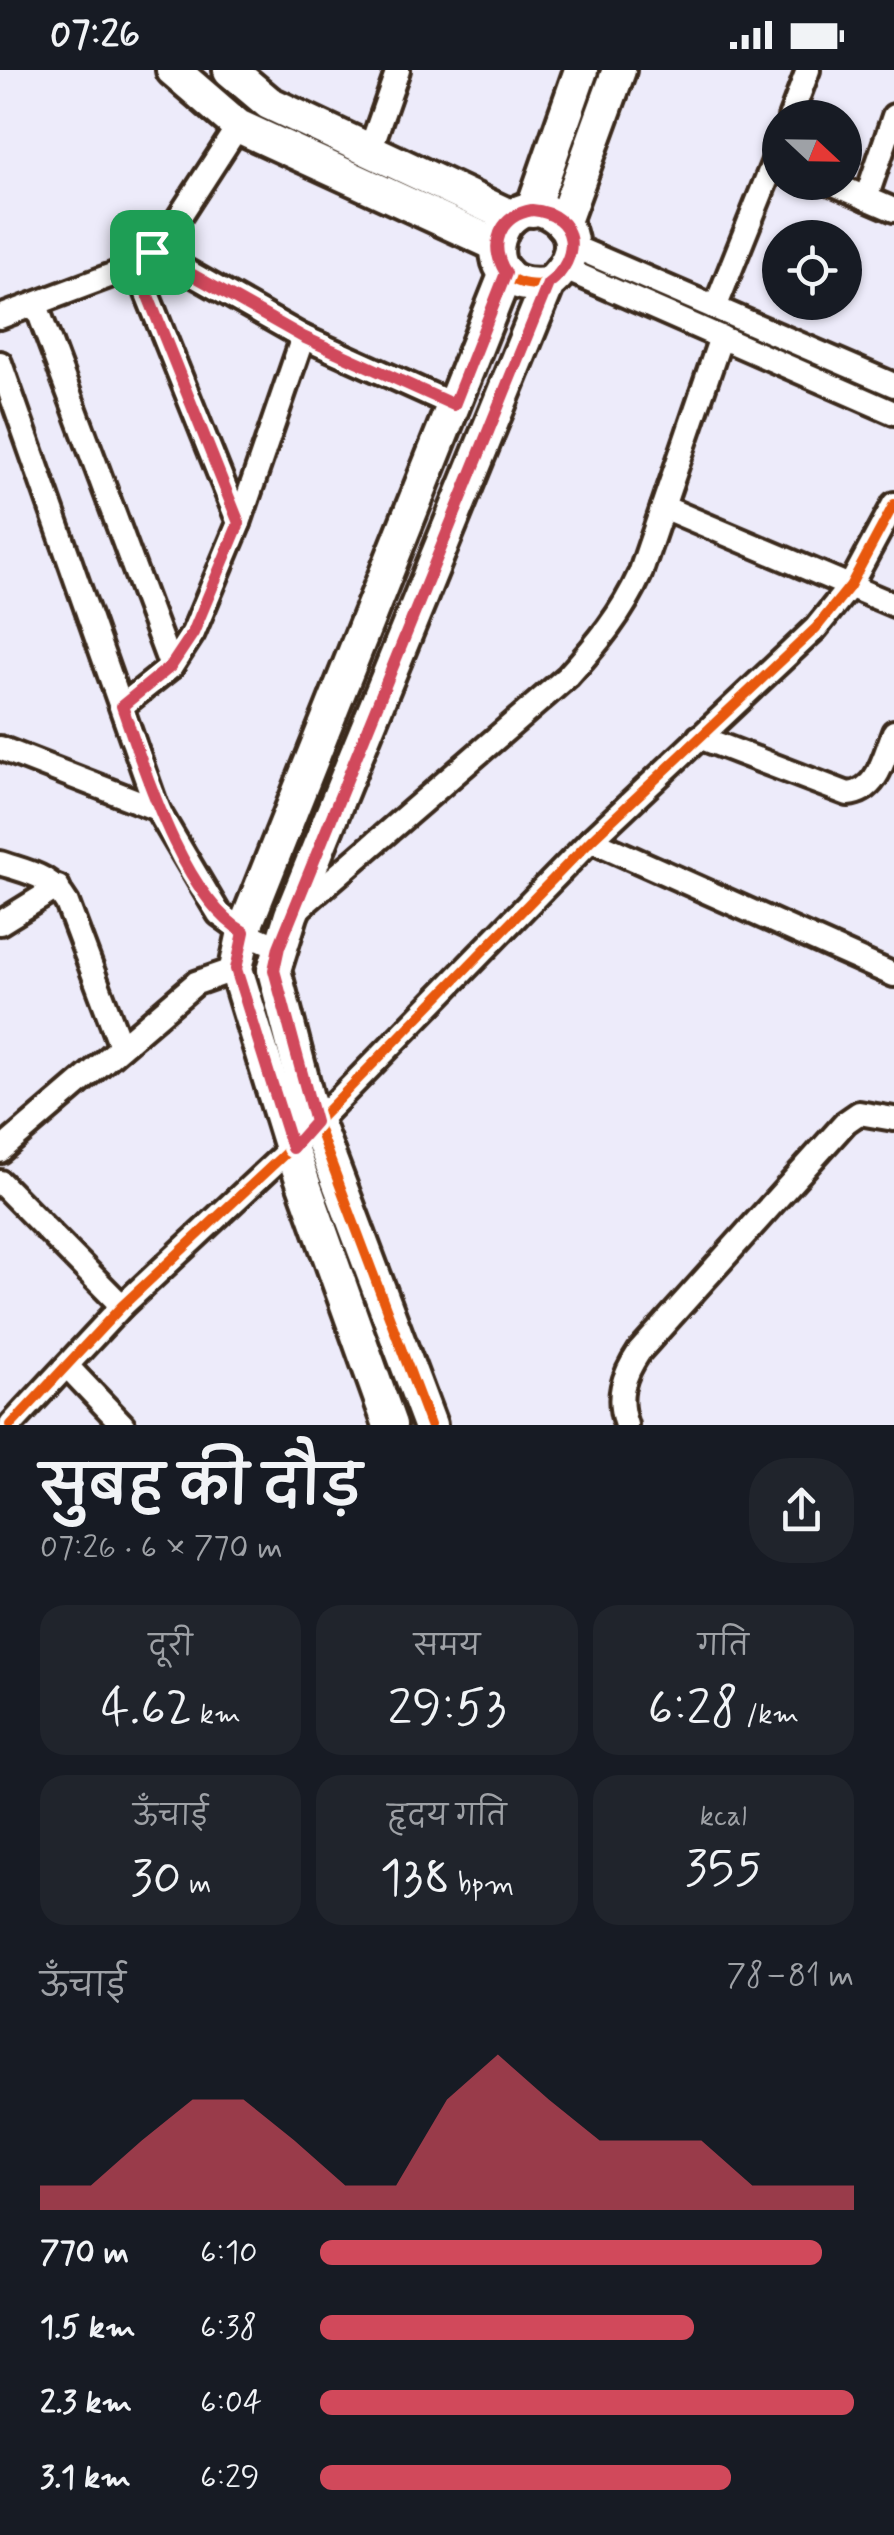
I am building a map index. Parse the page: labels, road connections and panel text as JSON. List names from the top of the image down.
{
  "north": "right",
  "page": {
    "status": "07:26",
    "heading": ["सुबह की दौड़", "07:26 · 6 × 770 m"],
    "stats": [
      ["दूरी", "4.62 km"],
      ["समय", "29:53"],
      ["गति", "6:28 /km"],
      ["ऊँचाई", "30 m"],
      ["हृदय गति", "138 bpm"],
      ["kcal", "355"]
    ],
    "chart": ["ऊँचाई", "78–81 m"],
    "list": [
      {
        "name": "770 m",
        "note": "6:10"
      },
      {
        "name": "1.5 km",
        "note": "6:38"
      },
      {
        "name": "2.3 km",
        "note": "6:04"
      },
      {
        "name": "3.1 km",
        "note": "6:29"
      }
    ]
  }
}
